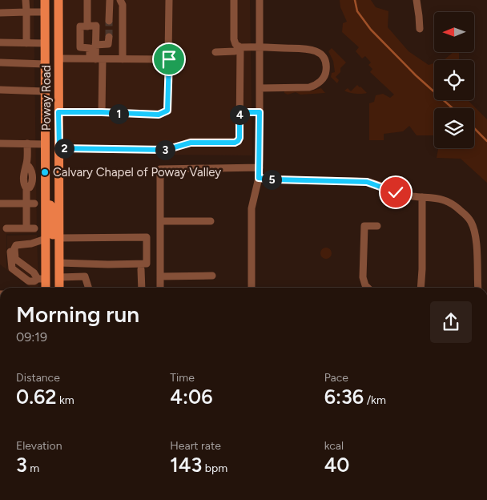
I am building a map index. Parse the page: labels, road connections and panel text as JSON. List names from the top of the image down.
{
  "streets": {
    "main road": ["Poway Road"]
  },
  "places": ["Calvary Chapel of Poway Valley"],
  "north": "left",
  "page": {
    "pins": [
      "1",
      "4",
      "2",
      "3",
      "5"
    ],
    "heading": ["Morning run", "09:19"],
    "stats": [
      ["Distance", "0.62 km"],
      ["Time", "4:06"],
      ["Pace", "6:36 /km"],
      ["Elevation", "3 m"],
      ["Heart rate", "143 bpm"],
      ["kcal", "40"]
    ]
  }
}
